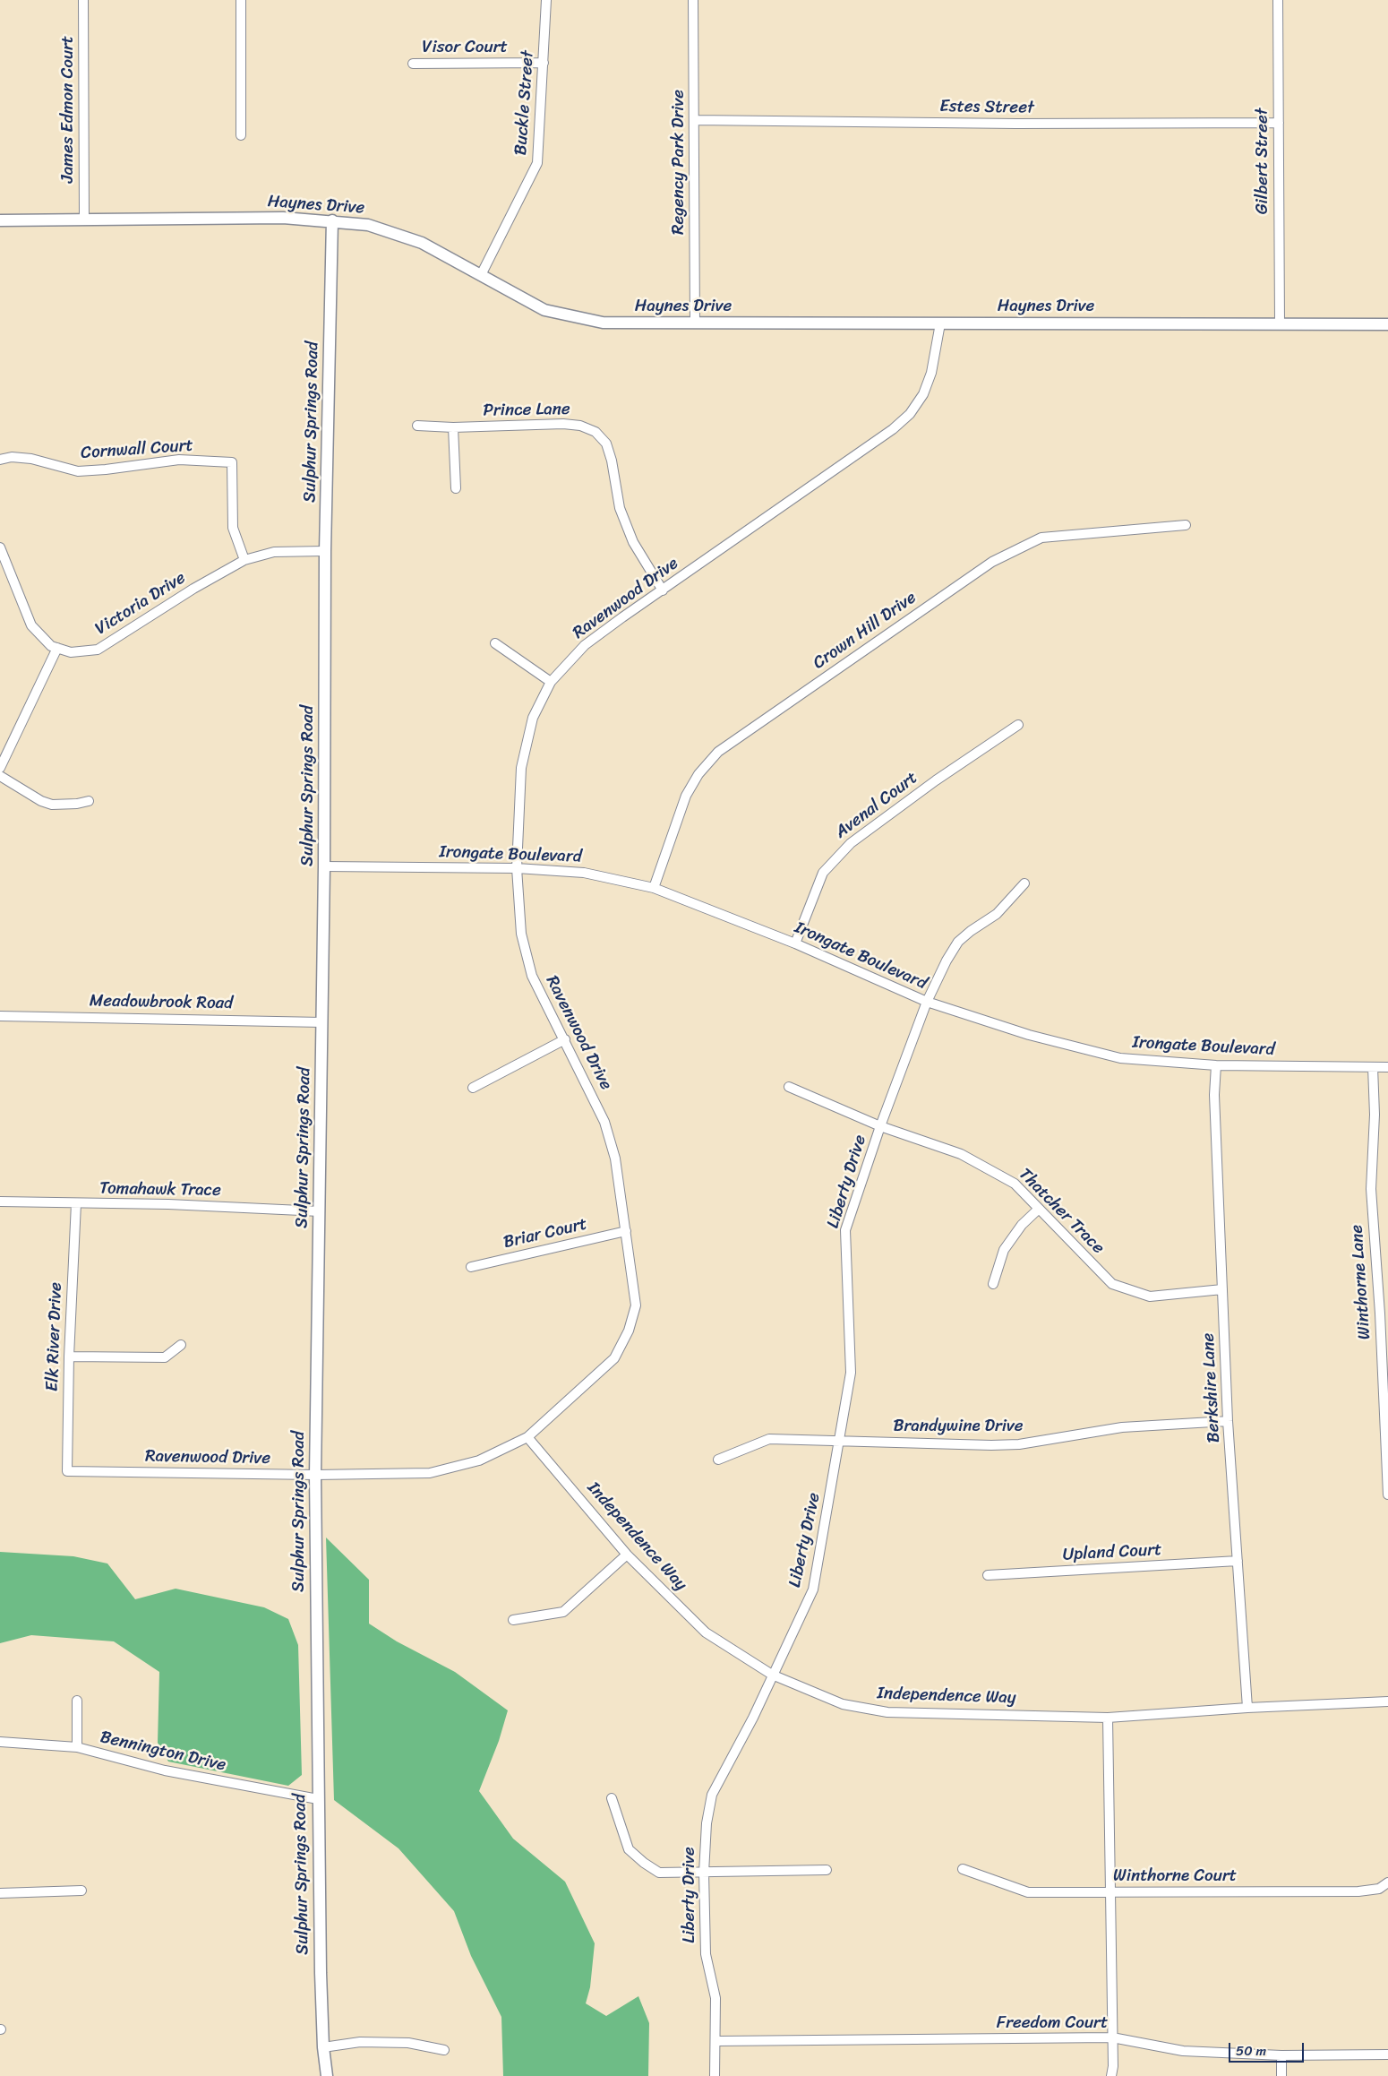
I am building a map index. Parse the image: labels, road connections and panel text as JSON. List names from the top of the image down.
{
  "streets": {
    "street": [
      "Visor Court",
      "Buckle Street",
      "Estes Street",
      "James Edmon Court",
      "Gilbert Street",
      "Regency Park Drive",
      "Haynes Drive",
      "Prince Lane",
      "Sulphur Springs Road",
      "Cornwall Court",
      "Ravenwood Drive",
      "Victoria Drive",
      "Crown Hill Drive",
      "Avenal Court",
      "Irongate Boulevard",
      "Meadowbrook Road",
      "Liberty Drive",
      "Tomahawk Trace",
      "Thatcher Trace",
      "Briar Court",
      "Winthorne Lane",
      "Elk River Drive",
      "Berkshire Lane",
      "Brandywine Drive",
      "Independence Way",
      "Upland Court",
      "Bennington Drive",
      "Winthorne Court",
      "Freedom Court"
    ]
  },
  "crossings": [
    ["Visor Court", "Buckle Street"],
    ["Buckle Street", "Haynes Drive"],
    ["Estes Street", "Gilbert Street"],
    ["Estes Street", "Regency Park Drive"],
    ["James Edmon Court", "Haynes Drive"],
    ["Gilbert Street", "Haynes Drive"],
    ["Regency Park Drive", "Haynes Drive"],
    ["Haynes Drive", "Sulphur Springs Road"],
    ["Haynes Drive", "Ravenwood Drive"],
    ["Prince Lane", "Ravenwood Drive"],
    ["Sulphur Springs Road", "Ravenwood Drive"],
    ["Sulphur Springs Road", "Victoria Drive"],
    ["Sulphur Springs Road", "Irongate Boulevard"],
    ["Sulphur Springs Road", "Meadowbrook Road"],
    ["Sulphur Springs Road", "Tomahawk Trace"],
    ["Sulphur Springs Road", "Bennington Drive"],
    ["Cornwall Court", "Victoria Drive"],
    ["Ravenwood Drive", "Irongate Boulevard"],
    ["Ravenwood Drive", "Briar Court"],
    ["Ravenwood Drive", "Elk River Drive"],
    ["Ravenwood Drive", "Independence Way"],
    ["Crown Hill Drive", "Irongate Boulevard"],
    ["Avenal Court", "Irongate Boulevard"],
    ["Irongate Boulevard", "Liberty Drive"],
    ["Irongate Boulevard", "Winthorne Lane"],
    ["Irongate Boulevard", "Berkshire Lane"],
    ["Liberty Drive", "Thatcher Trace"],
    ["Liberty Drive", "Brandywine Drive"],
    ["Liberty Drive", "Independence Way"],
    ["Liberty Drive", "Freedom Court"],
    ["Tomahawk Trace", "Elk River Drive"],
    ["Thatcher Trace", "Berkshire Lane"],
    ["Berkshire Lane", "Brandywine Drive"],
    ["Berkshire Lane", "Independence Way"],
    ["Berkshire Lane", "Upland Court"]
  ],
  "scale_bar": "50 m"
}
